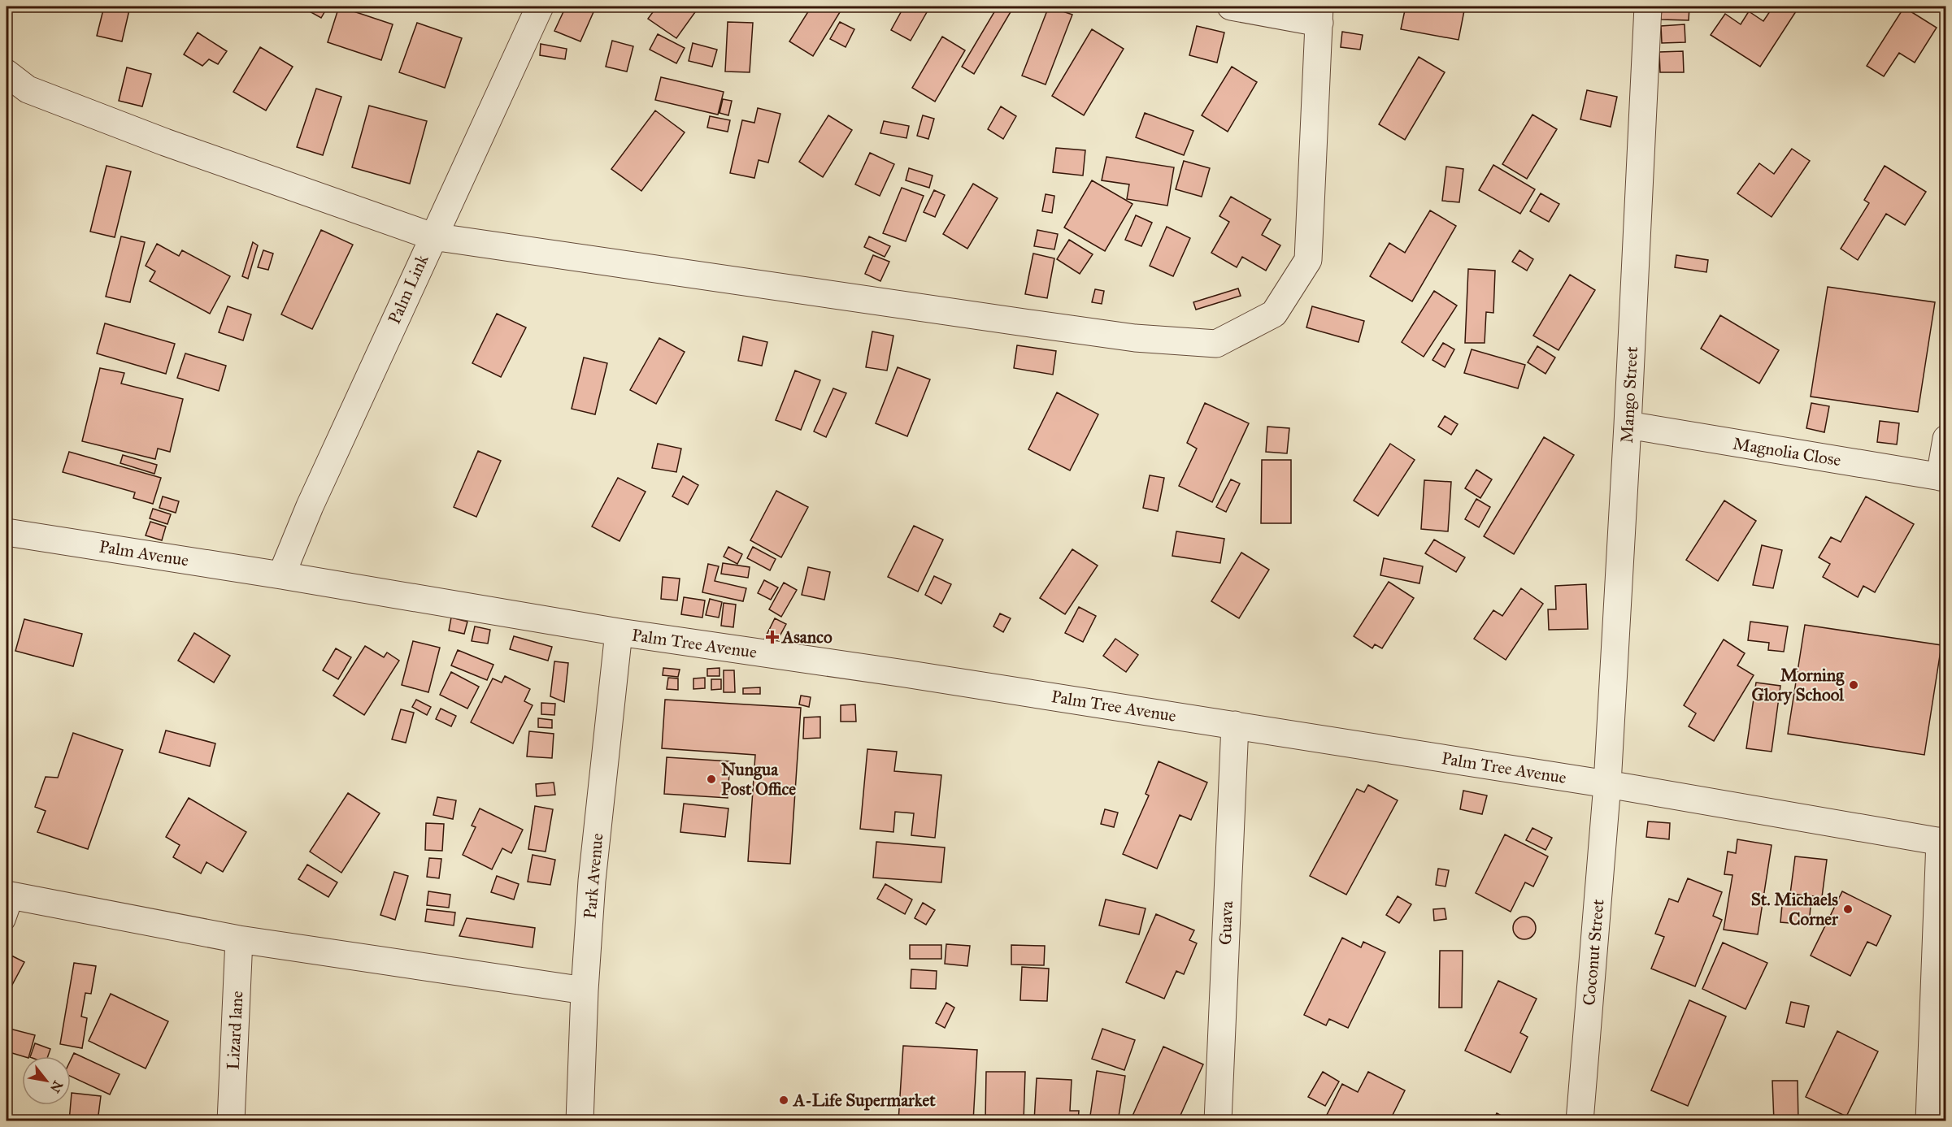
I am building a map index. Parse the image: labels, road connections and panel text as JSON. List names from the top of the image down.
{
  "streets": {
    "street": [
      "Palm Link",
      "Mango Street",
      "Magnolia Close",
      "Palm Avenue",
      "Palm Tree Avenue",
      "Park Avenue",
      "Guava",
      "Coconut Street",
      "Lizard lane"
    ]
  },
  "crossings": [
    ["Palm Link", "Palm Avenue"],
    ["Palm Link", "Palm Tree Avenue"],
    ["Mango Street", "Magnolia Close"],
    ["Mango Street", "Palm Tree Avenue"],
    ["Mango Street", "Coconut Street"],
    ["Palm Avenue", "Palm Tree Avenue"],
    ["Palm Tree Avenue", "Park Avenue"],
    ["Palm Tree Avenue", "Guava"],
    ["Palm Tree Avenue", "Coconut Street"]
  ],
  "places": {
    "health": ["Asanco"],
    "other": [
      "Morning Glory School",
      "Nungua Post Office",
      "St. Michaels Corner",
      "A-Life Supermarket"
    ]
  },
  "north": "bottom right"
}
